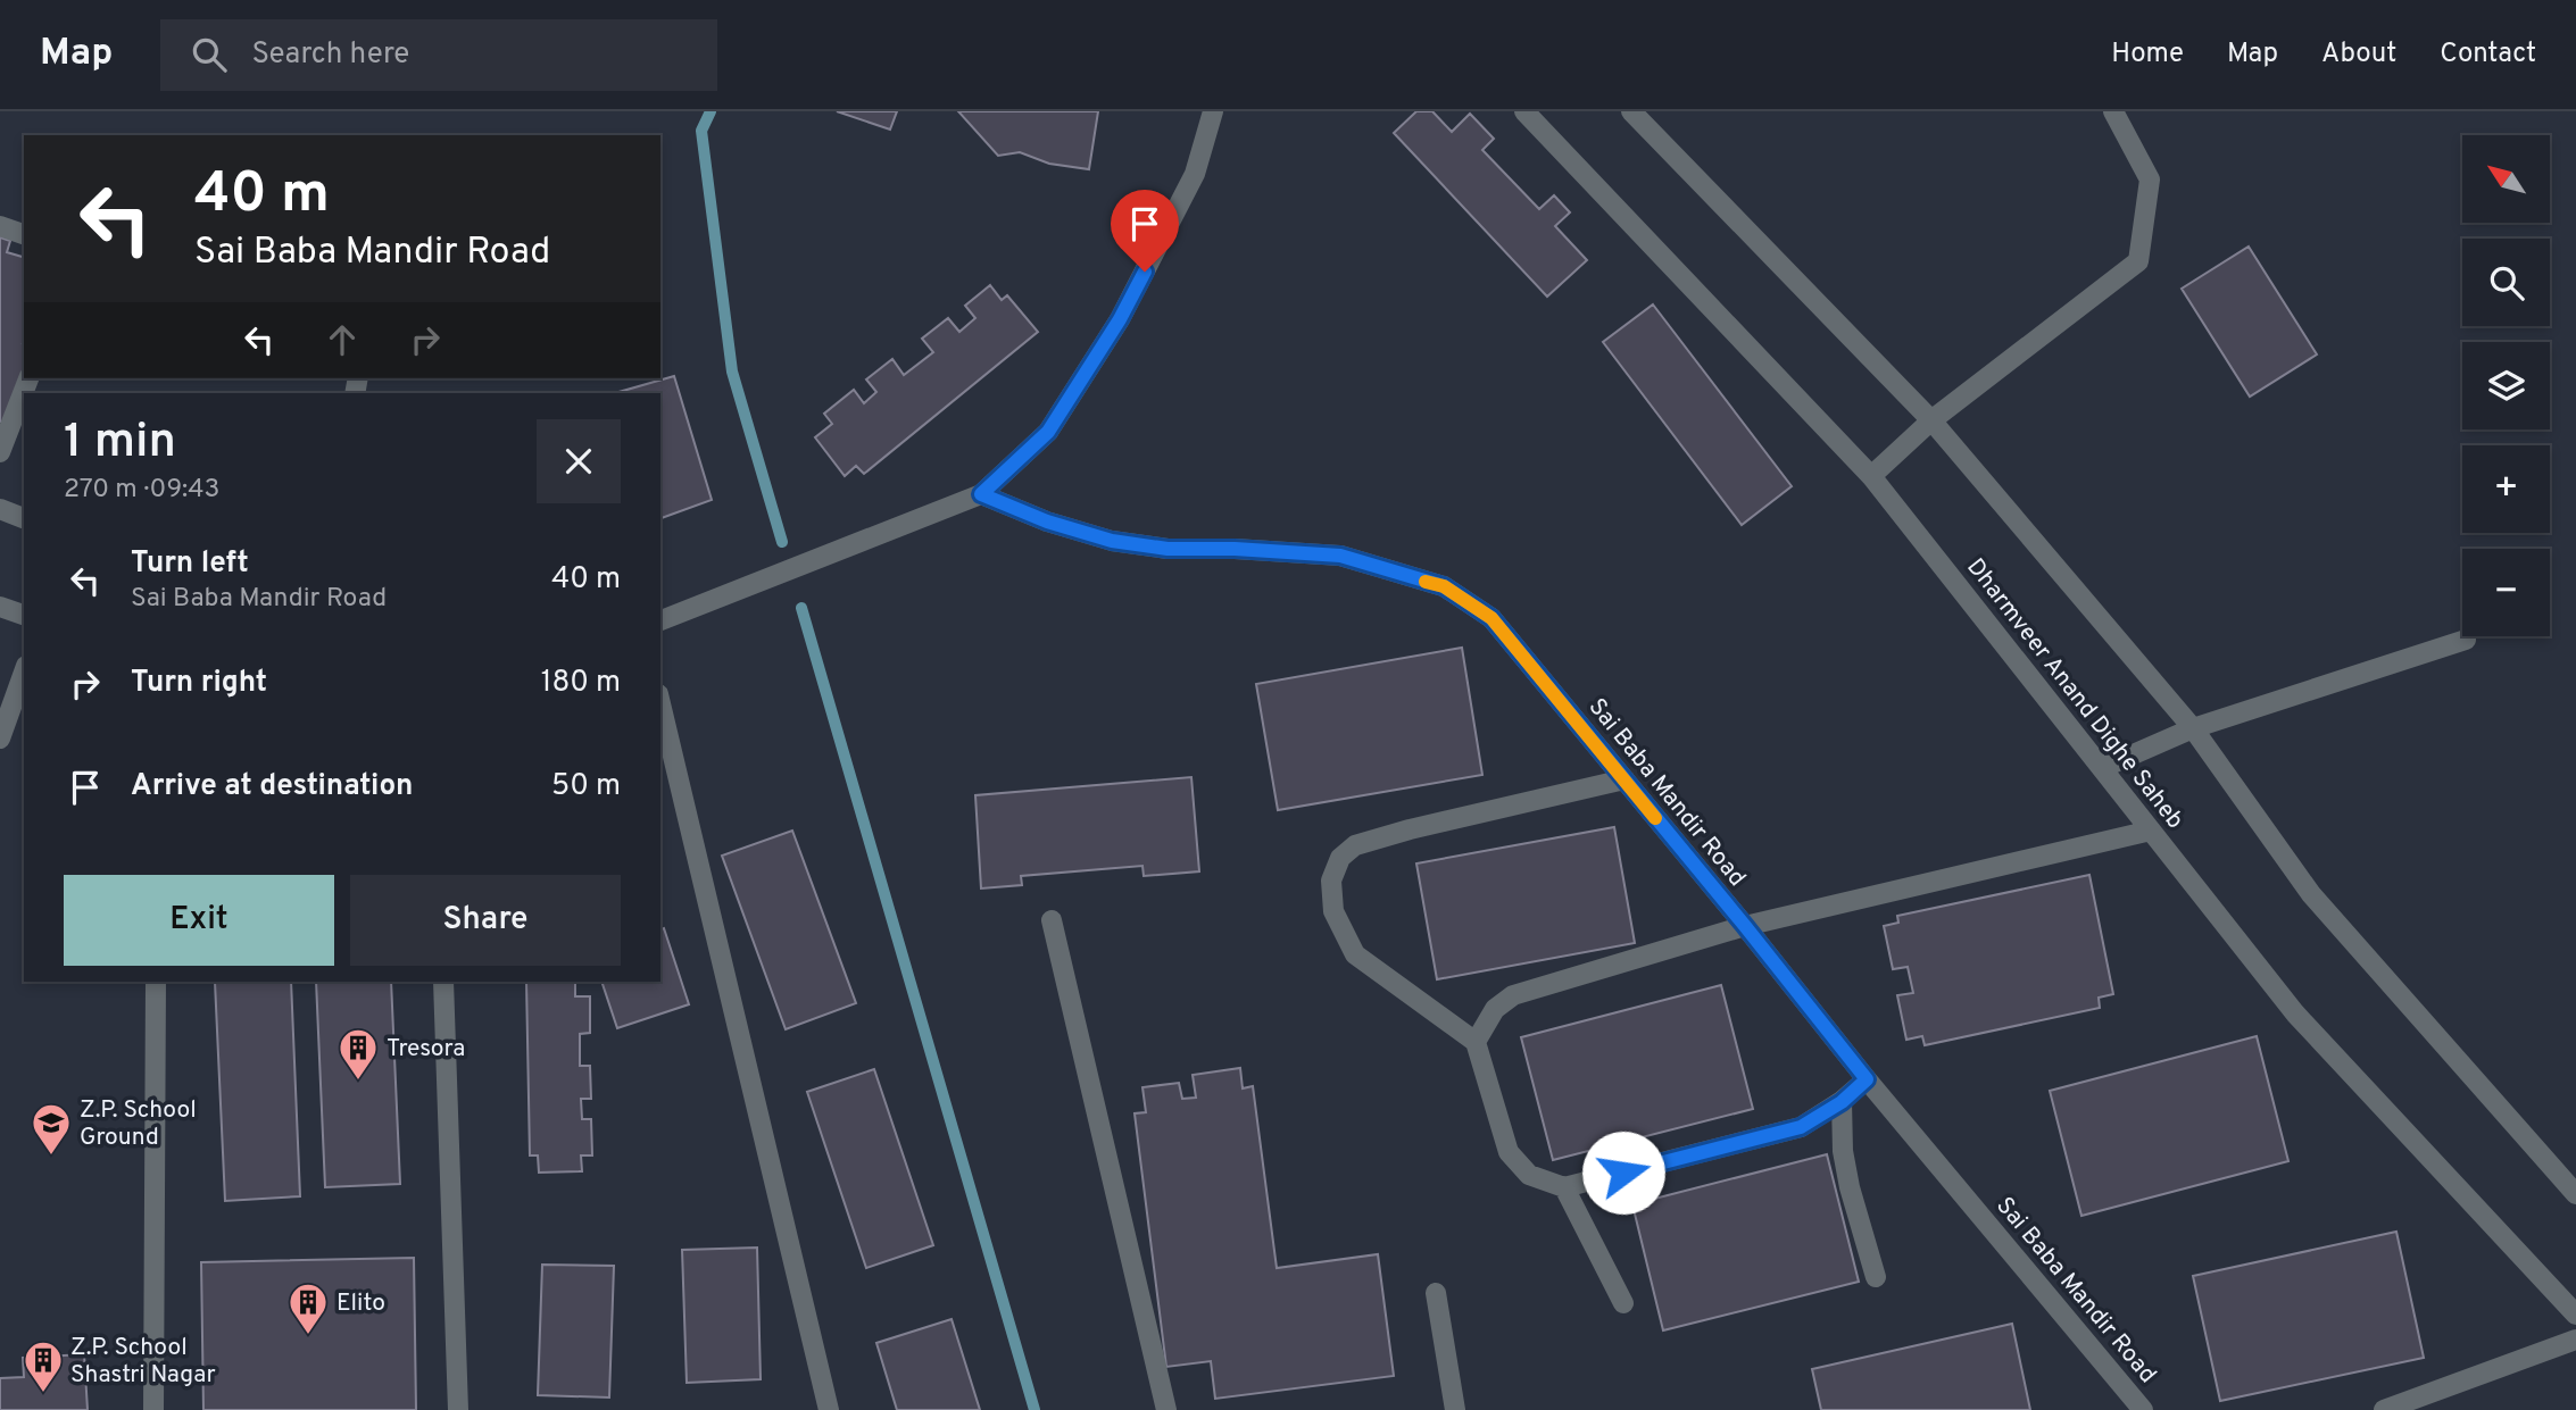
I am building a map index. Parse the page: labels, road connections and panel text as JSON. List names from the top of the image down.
{
  "streets": {
    "street": ["Dharmveer Anand Dighe Saheb", "Sai Baba Mandir Road"]
  },
  "places": {
    "building": ["Tresora", "Elito", "Z.P. School Shastri Nagar"],
    "school or university": ["Z.P. School Ground"]
  },
  "north": "top left",
  "page": {
    "header": "Map",
    "search": "Search here",
    "nav": [
      "Home",
      "Map",
      "About",
      "Contact"
    ],
    "map_buttons": ["+", "−"],
    "turn": ["40 m", "Sai Baba Mandir Road"],
    "heading": ["1 min", "270 m · 09:43"],
    "list": [
      {
        "name": "Turn left",
        "note": "Sai Baba Mandir Road",
        "value": "40 m"
      },
      {
        "name": "Turn right",
        "value": "180 m"
      },
      {
        "name": "Arrive at destination",
        "value": "50 m"
      }
    ],
    "buttons": ["Exit", "Share"]
  }
}
